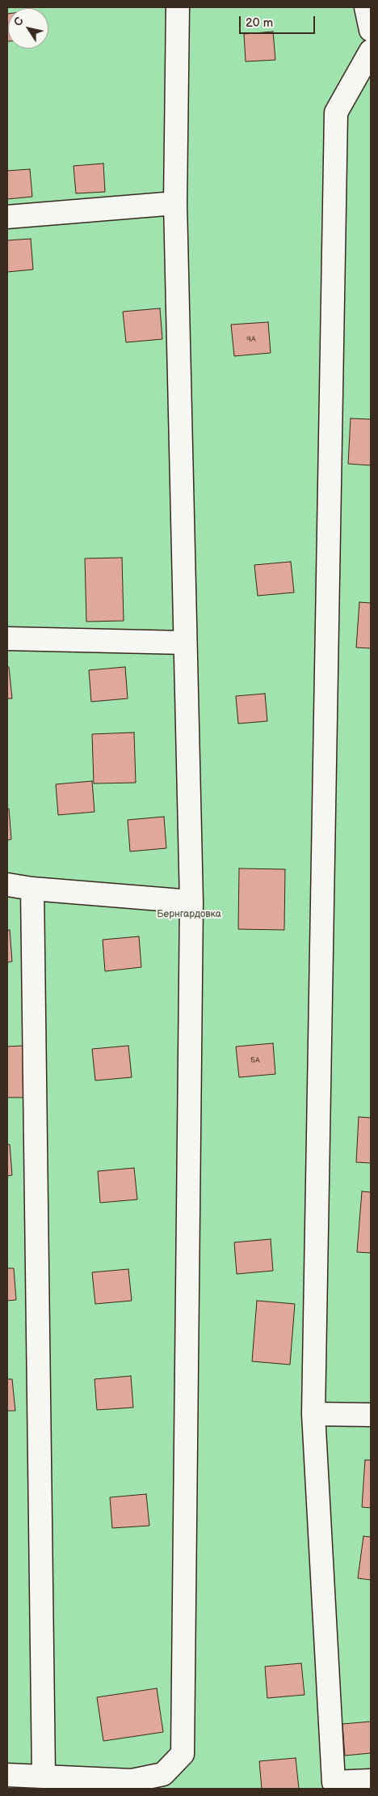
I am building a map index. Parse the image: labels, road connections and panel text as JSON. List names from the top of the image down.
{
  "parks": ["Бернгардовка"],
  "house_numbers": ["9А", "5А"],
  "scale_bar": "20 m",
  "north": "top left"
}
